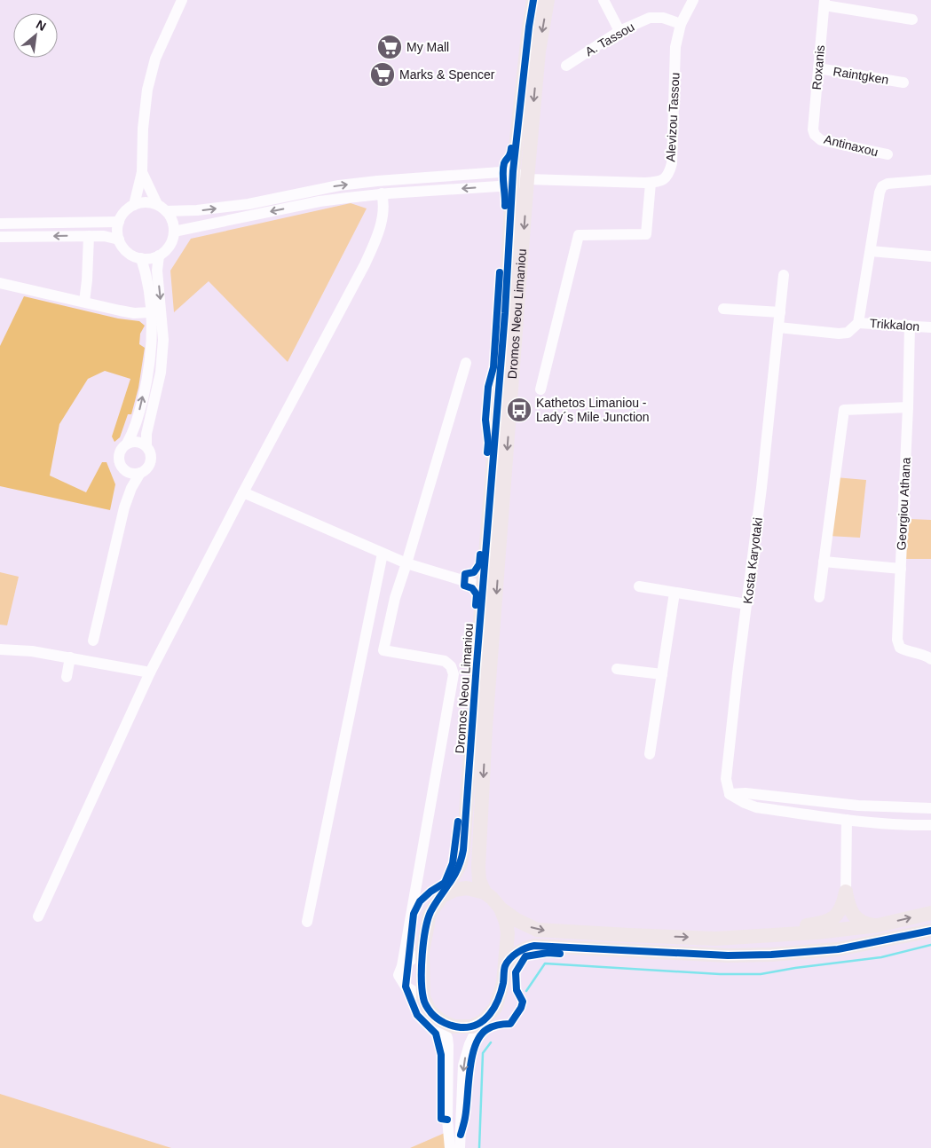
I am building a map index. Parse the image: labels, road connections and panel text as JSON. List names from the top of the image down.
{
  "streets": {
    "main road": ["Dromos Neou Limaniou"],
    "street": [
      "A. Tassou",
      "Roxanis",
      "Raintgken",
      "Alevizou Tassou",
      "Antinaxou",
      "Trikkalon",
      "Georgiou Athana",
      "Kosta Karyotaki"
    ]
  },
  "crossings": [
    ["A. Tassou", "Alevizou Tassou"],
    ["Roxanis", "Raintgken"],
    ["Roxanis", "Antinaxou"],
    ["Alevizou Tassou", "Dromos Neou Limaniou"],
    ["Trikkalon", "Georgiou Athana"]
  ],
  "places": {
    "supermarket": ["My Mall", "Marks & Spencer"],
    "bus stop": ["Kathetos Limaniou - Lady´s Mile Junction"]
  },
  "north": "top right"
}
